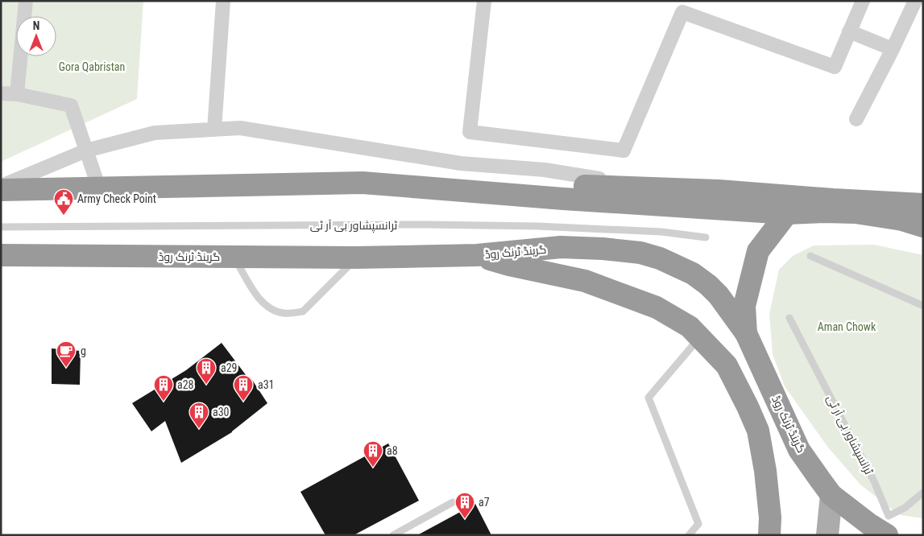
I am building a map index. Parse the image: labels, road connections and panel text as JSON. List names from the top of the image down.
{
  "streets": {
    "highway": ["گرینڈ ٹرنک روڈ"],
    "lane": ["ٹرانسپشاور بی آر ٹی"]
  },
  "parks": ["Gora Qabristan", "Aman Chowk"],
  "places": {
    "public building": ["Army Check Point"],
    "cafe": ["g"],
    "building": [
      "a29",
      "a28",
      "a31",
      "a30",
      "a8",
      "a7"
    ]
  },
  "north": "top"
}
